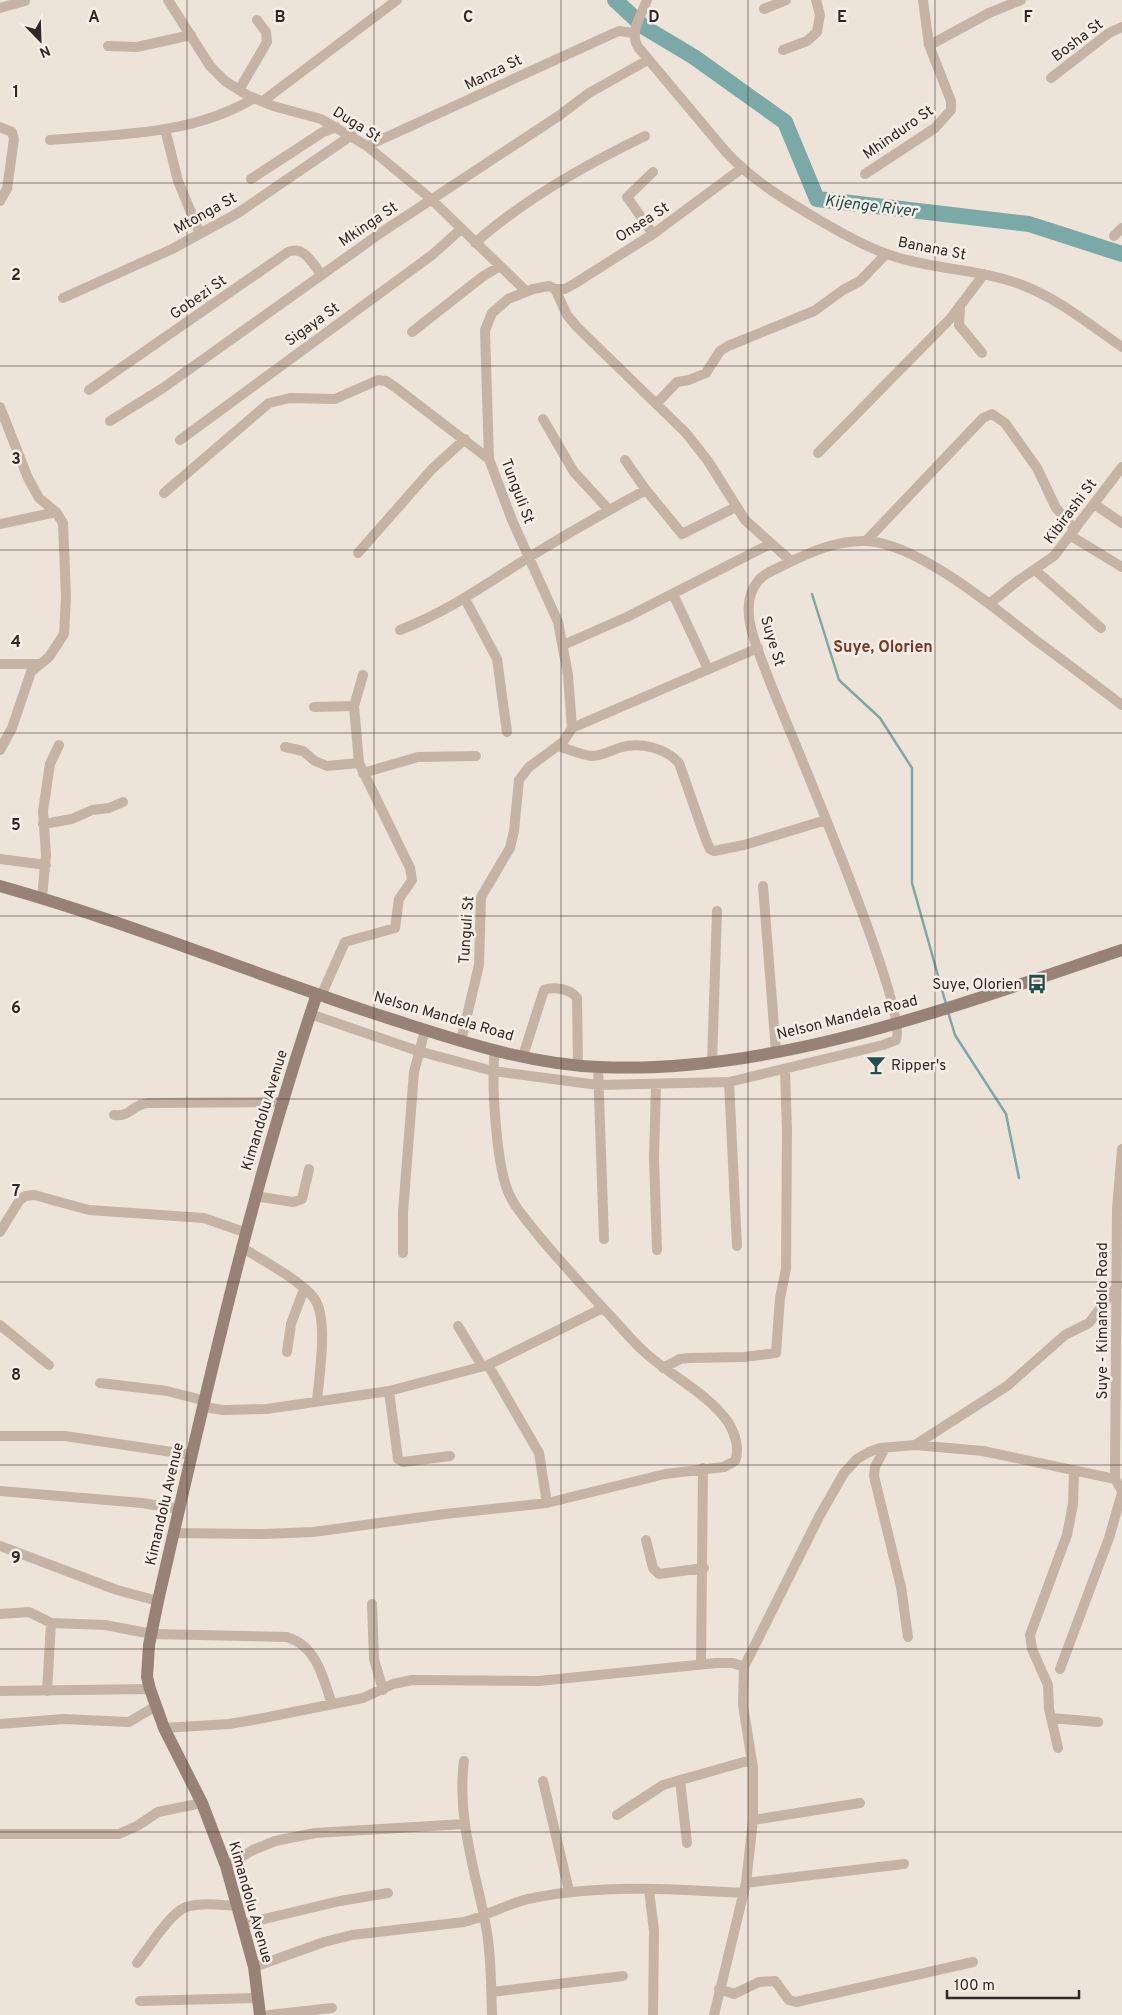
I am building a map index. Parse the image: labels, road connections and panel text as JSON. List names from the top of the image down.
{
  "streets": {
    "main road": ["Nelson Mandela Road", "Kimandolu Avenue"],
    "street": [
      "Bosha St",
      "Manza St",
      "Duga St",
      "Mhinduro St",
      "Mtonga St",
      "Onsea St",
      "Mkinga St",
      "Banana St",
      "Gobezi St",
      "Sigaya St",
      "Tunguli St",
      "Kibirashi St",
      "Suye St",
      "Suye - Kimandolo Road"
    ]
  },
  "crossings": [
    ["Manza St", "Duga St"],
    ["Manza St", "Banana St"],
    ["Duga St", "Mtonga St"],
    ["Duga St", "Mkinga St"],
    ["Duga St", "Sigaya St"],
    ["Duga St", "Tunguli St"],
    ["Onsea St", "Banana St"],
    ["Onsea St", "Tunguli St"],
    ["Mkinga St", "Banana St"],
    ["Mkinga St", "Gobezi St"],
    ["Tunguli St", "Nelson Mandela Road"],
    ["Kibirashi St", "Suye St"],
    ["Suye St", "Nelson Mandela Road"],
    ["Nelson Mandela Road", "Kimandolu Avenue"]
  ],
  "districts": ["Suye, Olorien"],
  "water": ["Kijenge River"],
  "places": {
    "bus stop": ["Suye, Olorien"],
    "bar": ["Ripper's"]
  },
  "scale_bar": "100 m",
  "north": "bottom right",
  "grid": {
    "columns": [
      "A",
      "B",
      "C",
      "D",
      "E",
      "F"
    ],
    "rows": [
      "1",
      "2",
      "3",
      "4",
      "5",
      "6",
      "7",
      "8",
      "9"
    ]
  }
}
